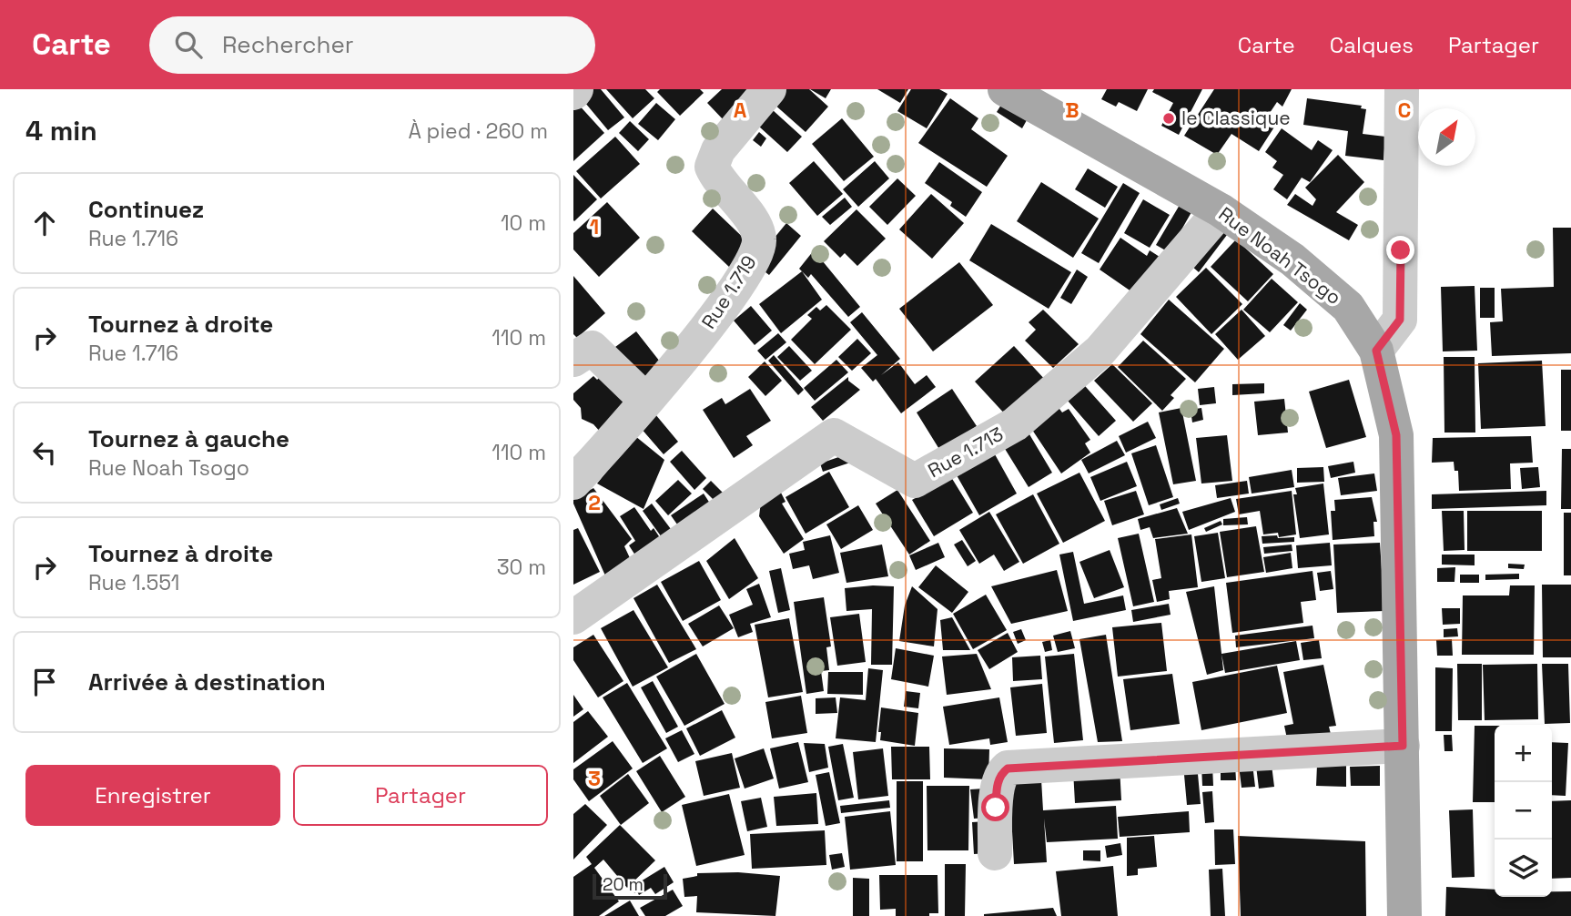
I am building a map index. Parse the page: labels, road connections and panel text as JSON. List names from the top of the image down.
{
  "streets": {
    "main road": ["Rue Noah Tsogo"],
    "street": ["Rue 1.719", "Rue 1.713"]
  },
  "crossings": [
    ["Rue Noah Tsogo", "Rue 1.713"]
  ],
  "places": ["le Classique"],
  "scale_bar": "20 m",
  "north": "top right",
  "page": {
    "header": "Carte",
    "search": "Rechercher",
    "nav": ["Carte", "Calques", "Partager"],
    "heading": ["4 min", "À pied · 260 m"],
    "list": [
      ["Continuez", "Rue 1.716", "10 m"],
      ["Tournez à droite", "Rue 1.716", "110 m"],
      ["Tournez à gauche", "Rue Noah Tsogo", "110 m"],
      ["Tournez à droite", "Rue 1.551", "30 m"],
      "Arrivée à destination"
    ],
    "map_buttons": ["+", "−"],
    "buttons": ["Enregistrer", "Partager"],
    "scale": "20 m"
  },
  "grid": {
    "columns": ["A", "B", "C"],
    "rows": ["1", "2", "3"]
  }
}
